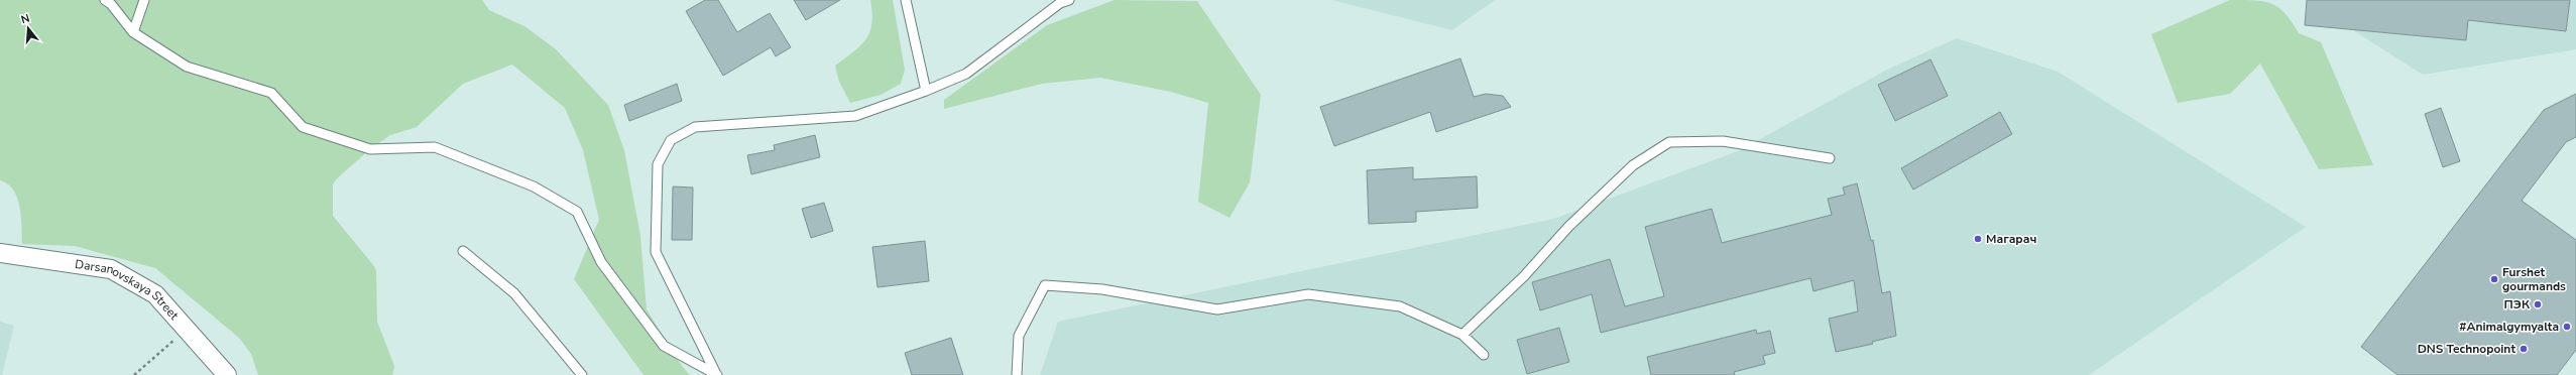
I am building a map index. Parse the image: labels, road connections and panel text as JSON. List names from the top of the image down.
{
  "streets": {
    "street": ["Darsanovskaya Street"]
  },
  "places": [
    "Магарач",
    "Furshet gourmands",
    "ПЭК",
    "#Animalgymyalta",
    "DNS Technopoint"
  ],
  "north": "top"
}
